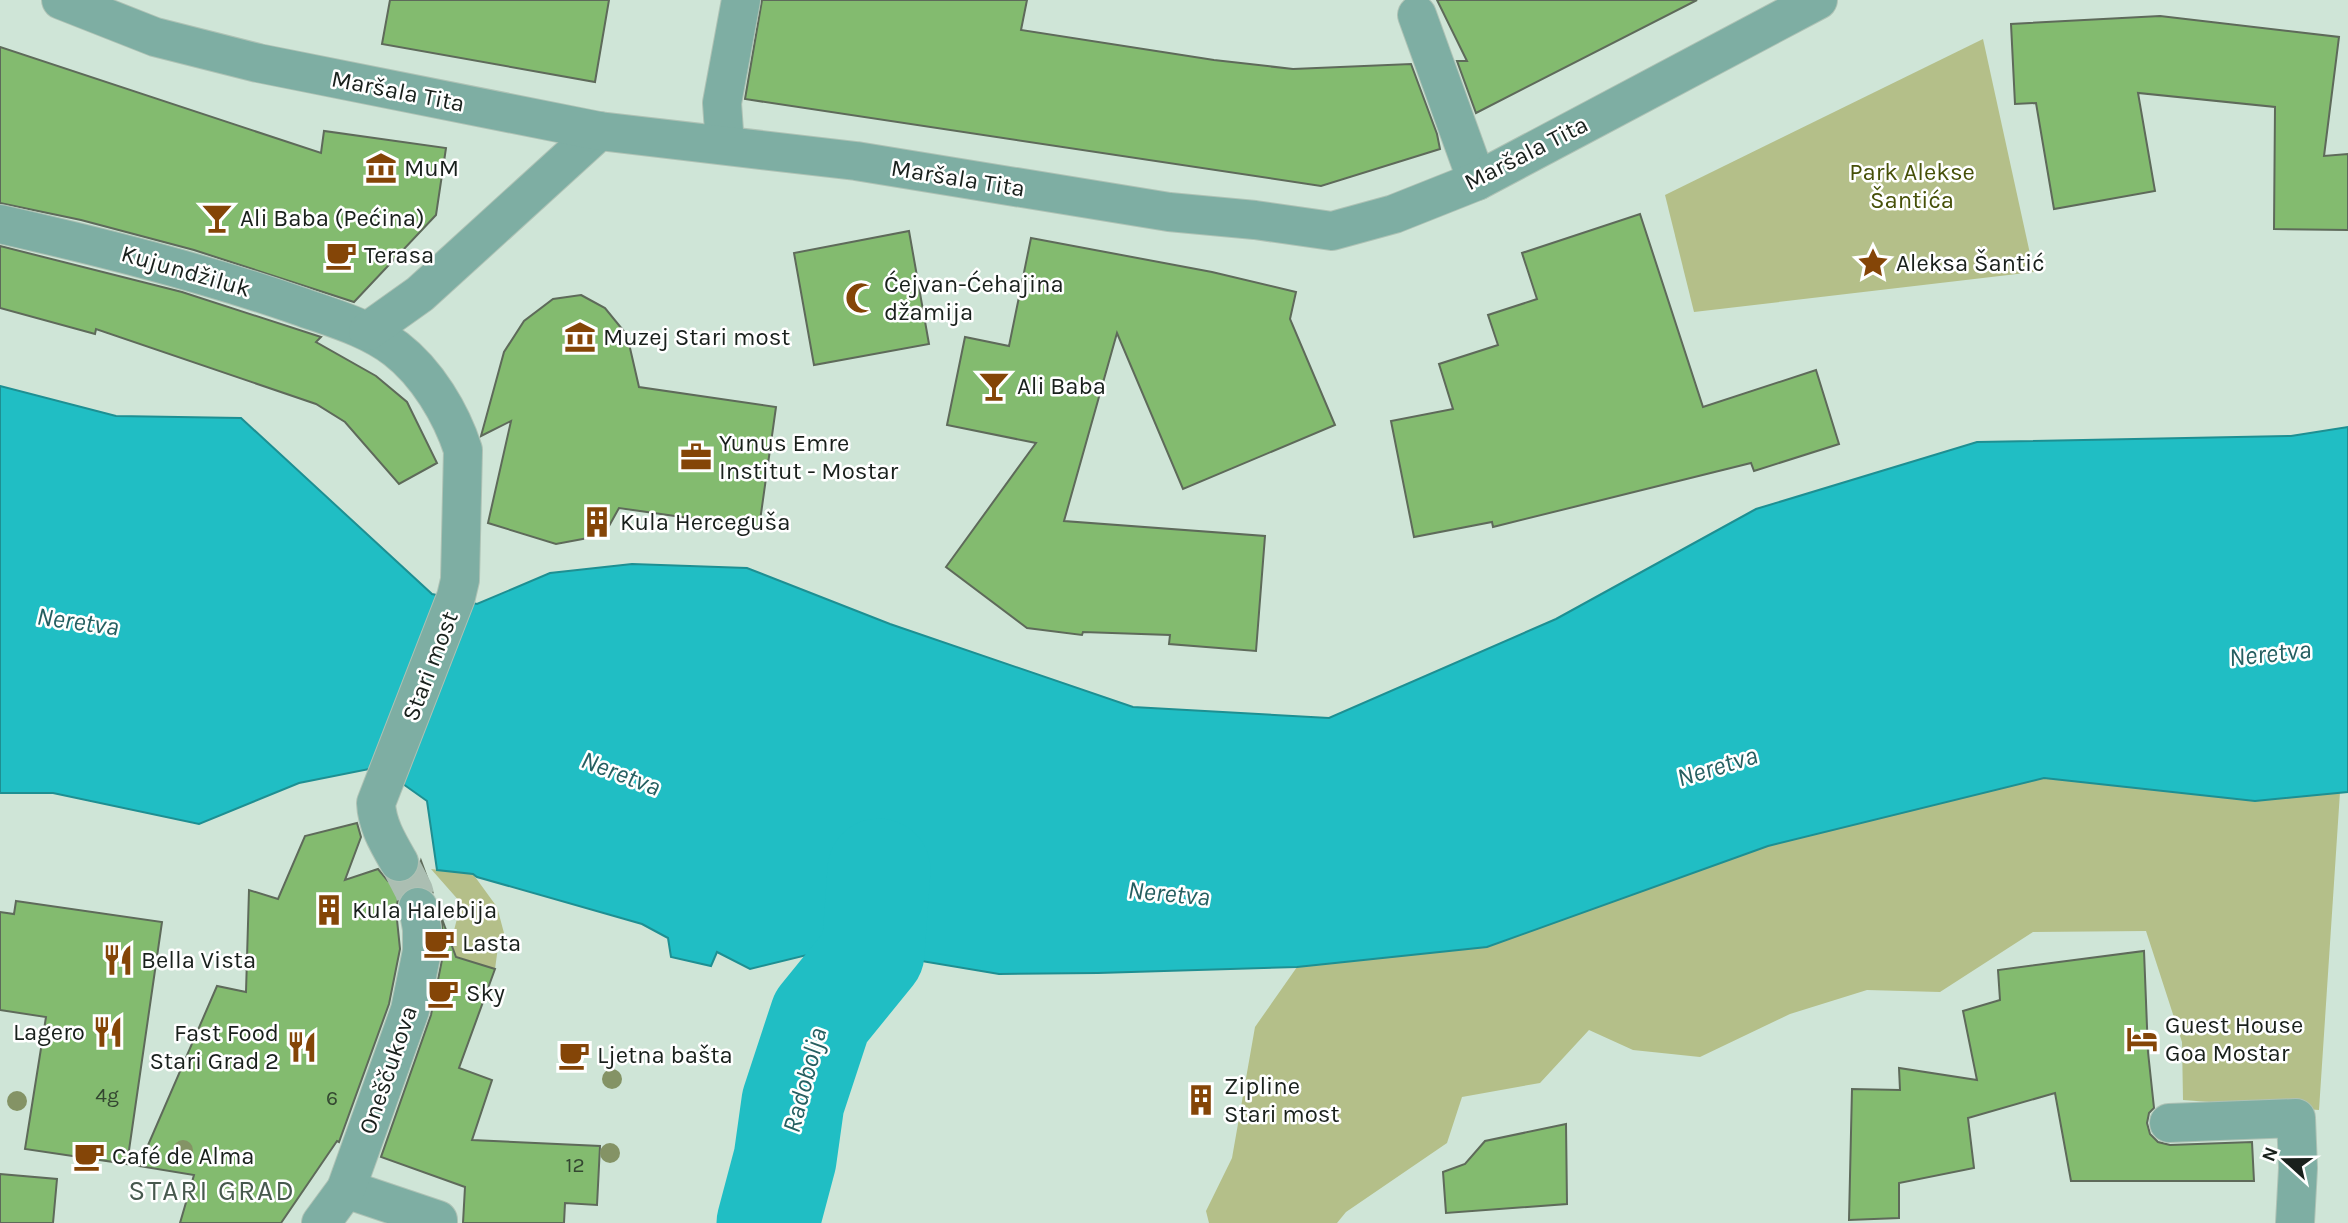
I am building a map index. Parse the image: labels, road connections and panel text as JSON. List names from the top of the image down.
{
  "streets": {
    "street": [
      "Maršala Tita",
      "Kujundžiluk",
      "Stari most",
      "Oneščukova"
    ]
  },
  "crossings": [
    ["Kujundžiluk", "Stari most"]
  ],
  "districts": ["STARI GRAD"],
  "water": ["Neretva", "Radobolja"],
  "parks": ["Park Alekse Šantića"],
  "places": {
    "museum": ["MuM", "Muzej Stari most"],
    "bar": ["Ali Baba (Pećina)", "Ali Baba"],
    "cafe": [
      "Terasa",
      "Lasta",
      "Sky",
      "Ljetna bašta",
      "Café de Alma"
    ],
    "place": ["Aleksa Šantić"],
    "mosque": ["Ćejvan-Ćehajina džamija"],
    "office": ["Yunus Emre Institut - Mostar"],
    "building": ["Kula Herceguša", "Kula Halebija", "Zipline Stari most"],
    "restaurant": ["Bella Vista", "Lagero", "Fast Food Stari Grad 2"],
    "hotel": ["Guest House Goa Mostar"]
  },
  "house_numbers": ["4g", "6", "12"],
  "north": "left"
}
